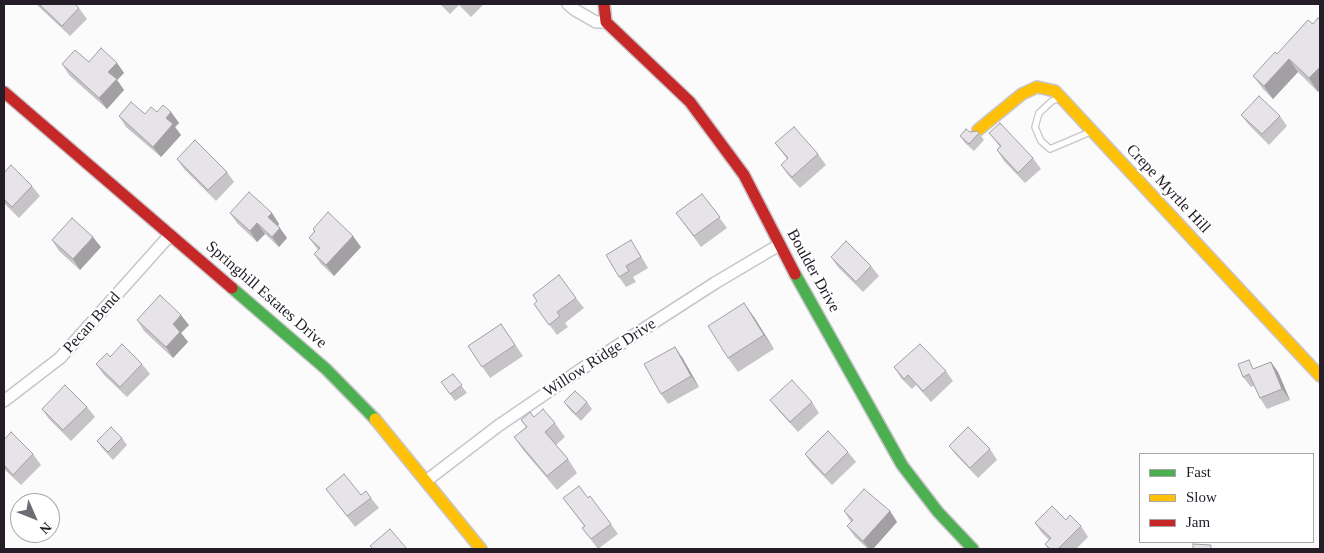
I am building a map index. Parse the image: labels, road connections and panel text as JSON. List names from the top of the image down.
{
  "streets": {
    "street": [
      "Crepe Myrtle Hill",
      "Boulder Drive",
      "Springhill Estates Drive",
      "Pecan Bend",
      "Willow Ridge Drive"
    ]
  },
  "crossings": [
    ["Boulder Drive", "Willow Ridge Drive"],
    ["Springhill Estates Drive", "Pecan Bend"],
    ["Springhill Estates Drive", "Willow Ridge Drive"]
  ],
  "legend": ["Fast", "Slow", "Jam"],
  "north": "bottom right"
}
